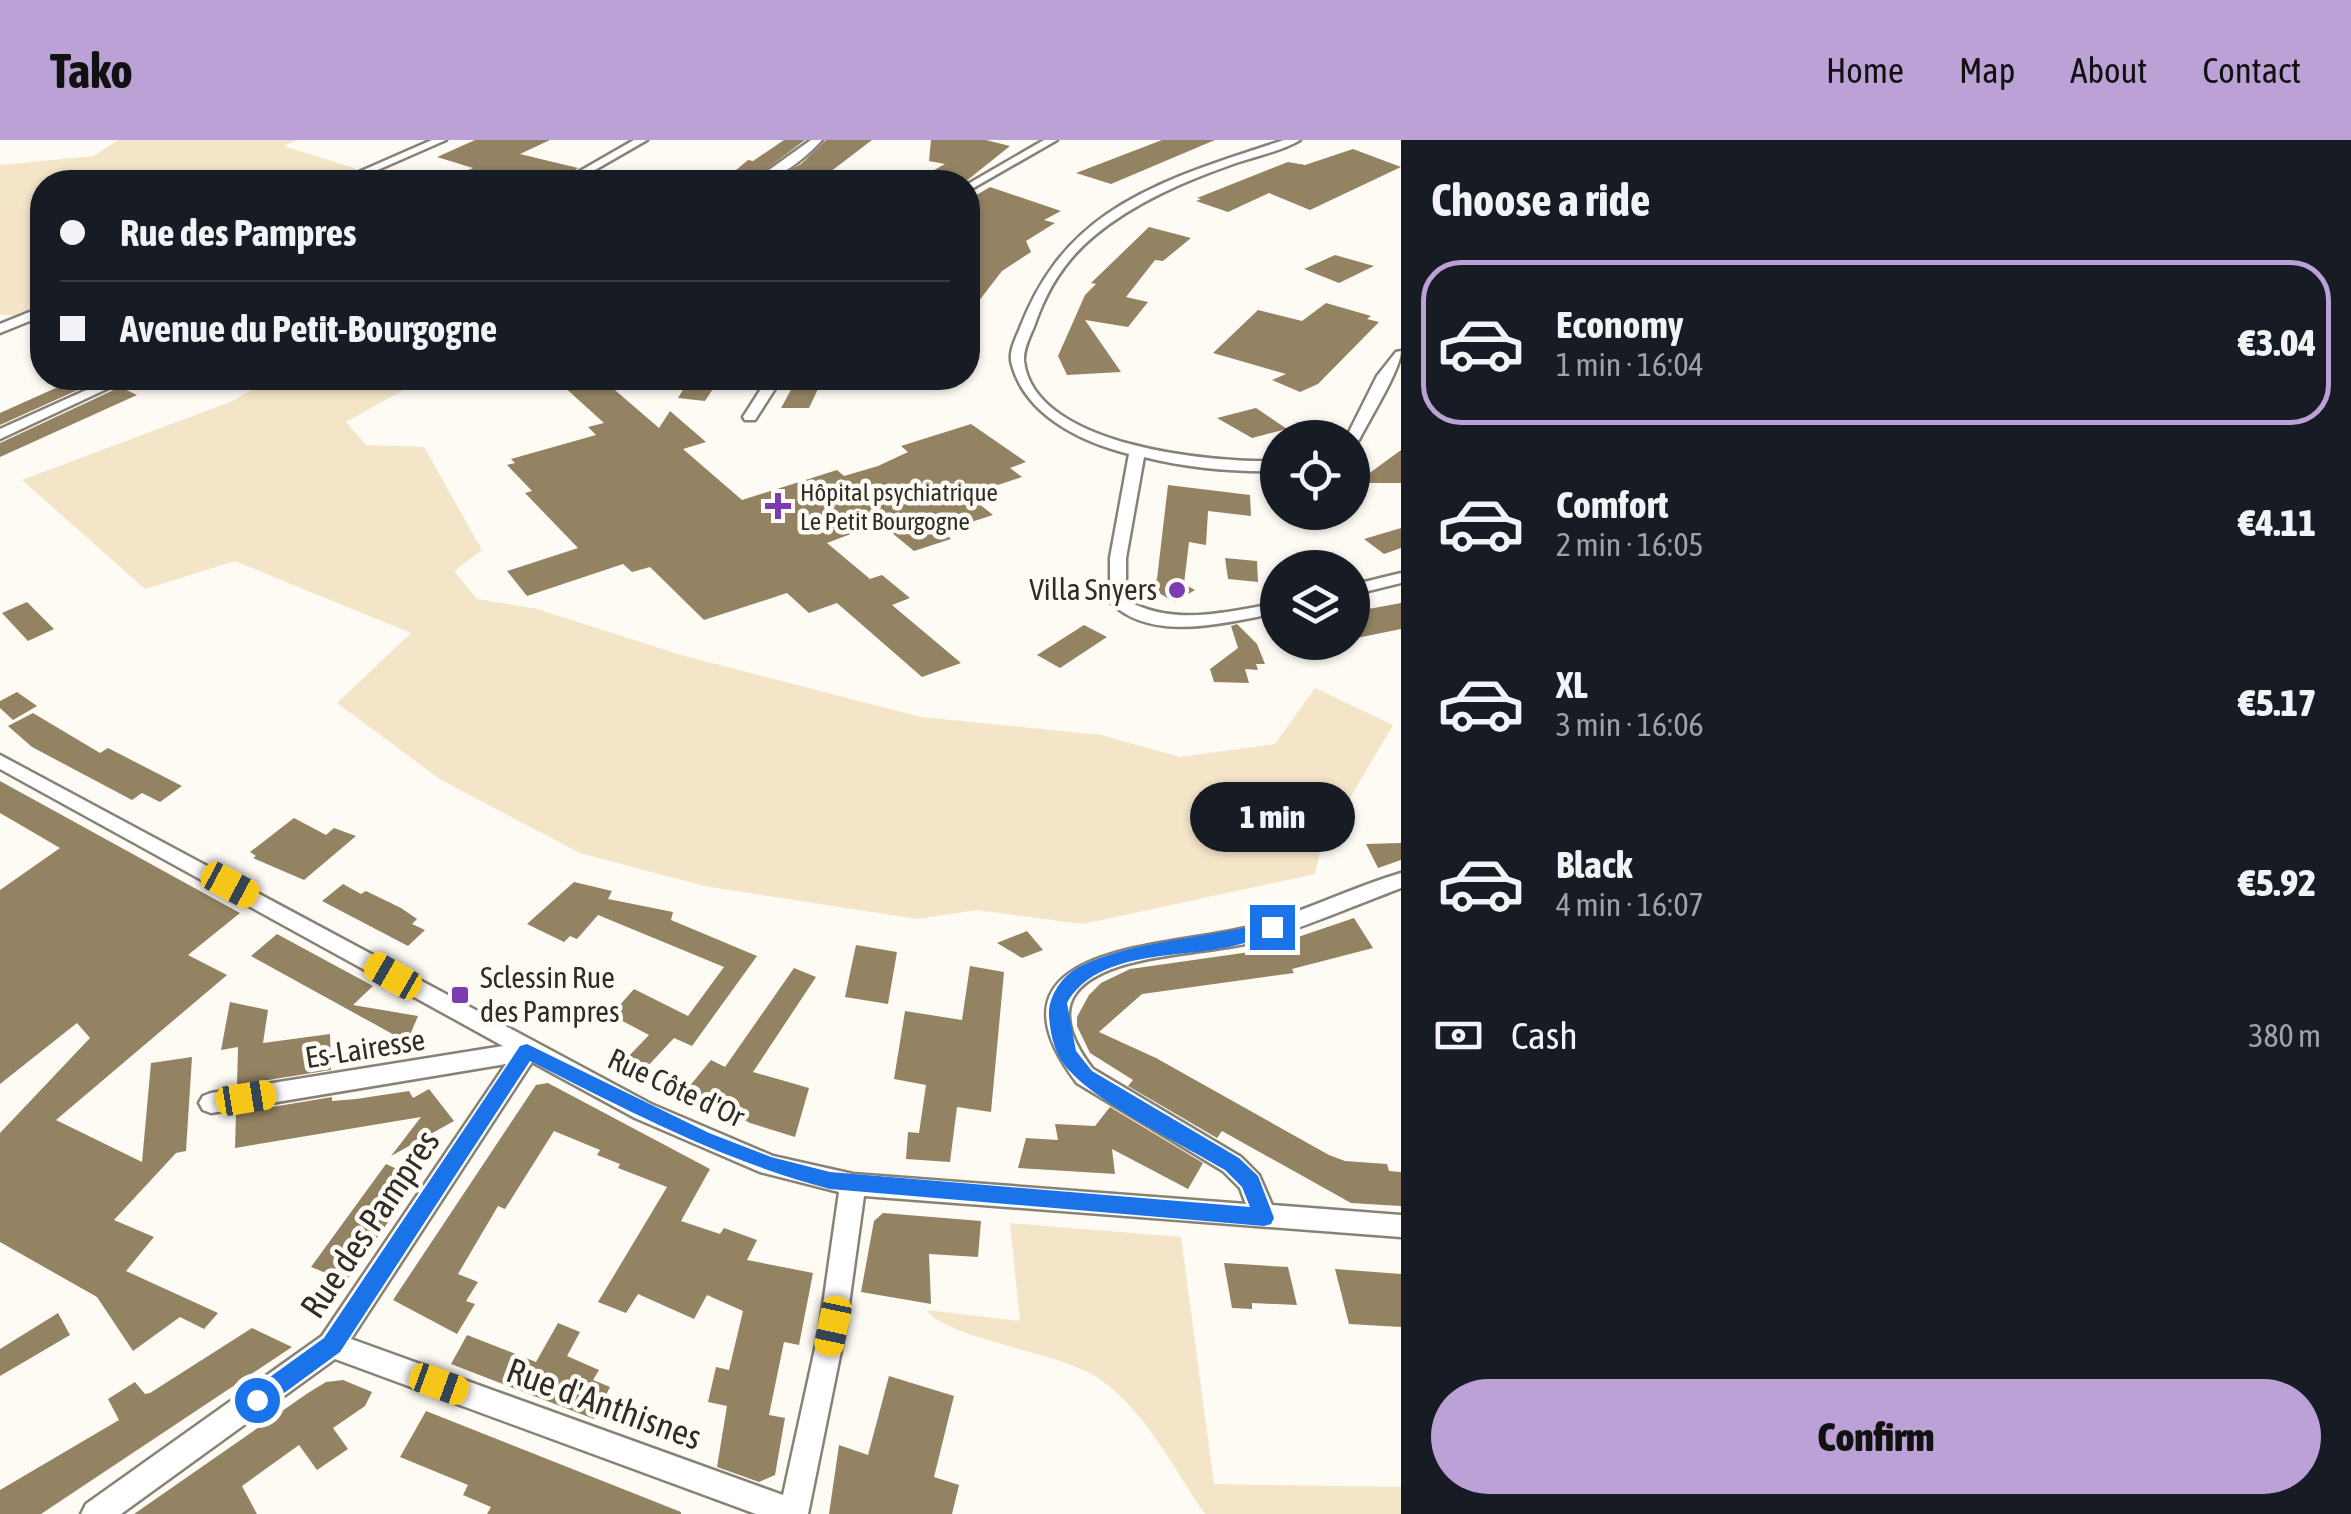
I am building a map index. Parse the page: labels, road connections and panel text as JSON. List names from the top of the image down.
{
  "streets": {
    "street": [
      "Es-Lairesse",
      "Rue Côte d'Or",
      "Rue des Pampres",
      "Rue d'Anthisnes"
    ]
  },
  "crossings": [
    ["Es-Lairesse", "Rue Côte d'Or"],
    ["Es-Lairesse", "Rue des Pampres"],
    ["Rue Côte d'Or", "Rue des Pampres"],
    ["Rue des Pampres", "Rue d'Anthisnes"]
  ],
  "places": {
    "health": ["Hôpital psychiatrique Le Petit Bourgogne"],
    "other": ["Villa Snyers"],
    "transit": ["Sclessin Rue des Pampres"]
  },
  "page": {
    "header": "Tako",
    "nav": [
      "Home",
      "Map",
      "About",
      "Contact"
    ],
    "heading": "Choose a ride",
    "banner": ["Rue des Pampres", "Avenue du Petit-Bourgogne"],
    "list": [
      {
        "name": "Economy",
        "note": "1 min · 16:04",
        "value": "€3.04"
      },
      {
        "name": "Comfort",
        "note": "2 min · 16:05",
        "value": "€4.11"
      },
      {
        "name": "XL",
        "note": "3 min · 16:06",
        "value": "€5.17"
      },
      {
        "name": "Black",
        "note": "4 min · 16:07",
        "value": "€5.92"
      }
    ],
    "bubble": "1 min",
    "pay": ["Cash", "380 m"],
    "buttons": "Confirm"
  }
}
